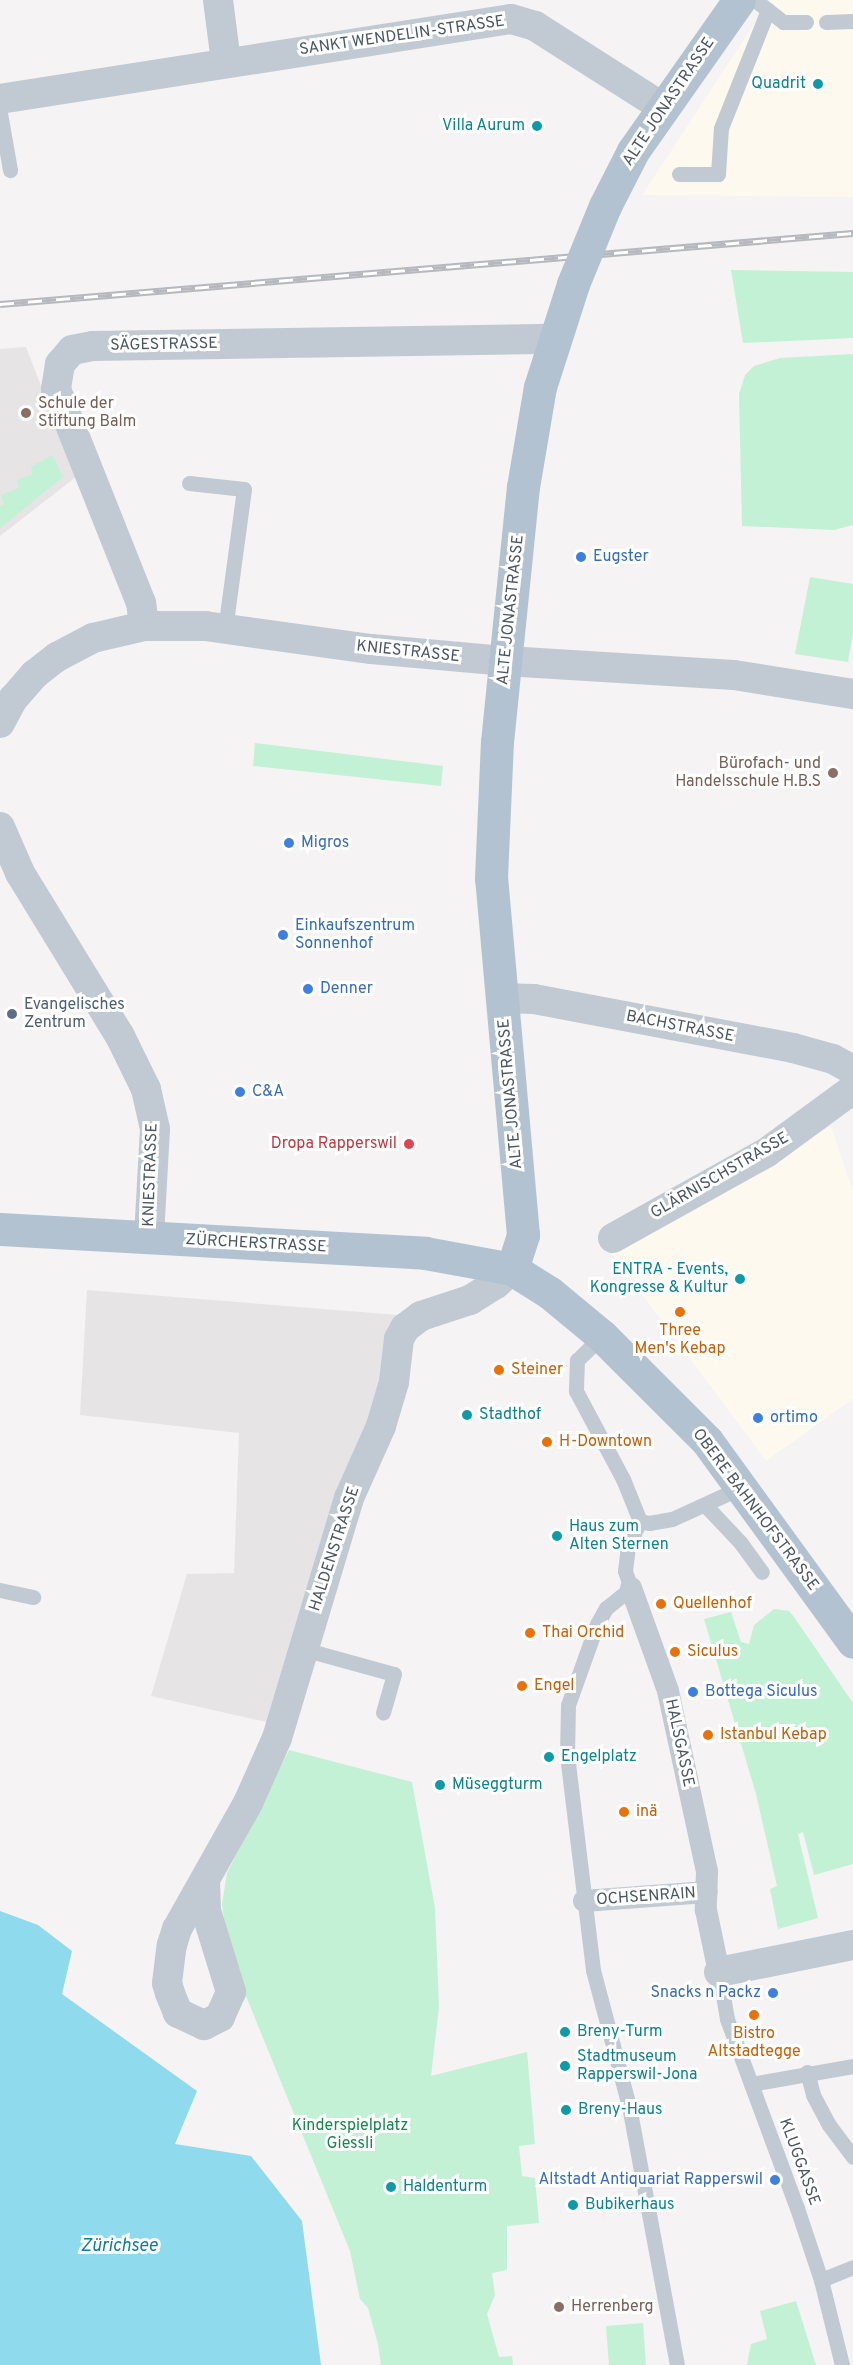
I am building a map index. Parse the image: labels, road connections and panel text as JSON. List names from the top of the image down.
{
  "streets": {
    "main road": ["ALTE JONASTRASSE", "ZÜRCHERSTRASSE", "OBERE BAHNHOFSTRASSE"],
    "street": [
      "SANKT WENDELIN-STRASSE",
      "SÄGESTRASSE",
      "KNIESTRASSE",
      "BACHSTRASSE",
      "GLÄRNISCHSTRASSE",
      "HALDENSTRASSE",
      "HALSGASSE",
      "OCHSENRAIN"
    ],
    "lane": ["KLUGGASSE"]
  },
  "crossings": [
    ["SANKT WENDELIN-STRASSE", "ALTE JONASTRASSE"],
    ["ALTE JONASTRASSE", "SÄGESTRASSE"],
    ["ALTE JONASTRASSE", "KNIESTRASSE"],
    ["ALTE JONASTRASSE", "BACHSTRASSE"],
    ["ALTE JONASTRASSE", "ZÜRCHERSTRASSE"],
    ["ALTE JONASTRASSE", "OBERE BAHNHOFSTRASSE"],
    ["ALTE JONASTRASSE", "HALDENSTRASSE"],
    ["SÄGESTRASSE", "KNIESTRASSE"],
    ["KNIESTRASSE", "ZÜRCHERSTRASSE"],
    ["ZÜRCHERSTRASSE", "OBERE BAHNHOFSTRASSE"],
    ["ZÜRCHERSTRASSE", "HALDENSTRASSE"],
    ["OBERE BAHNHOFSTRASSE", "HALDENSTRASSE"],
    ["HALSGASSE", "OCHSENRAIN"],
    ["HALSGASSE", "KLUGGASSE"]
  ],
  "water": ["Zürichsee"],
  "parks": ["Kinderspielplatz Giessli"],
  "places": [
    "Quadrit",
    "Villa Aurum",
    "Schule der Stiftung Balm",
    "Eugster",
    "Bürofach- und Handelsschule H.B.S",
    "Migros",
    "Einkaufszentrum Sonnenhof",
    "Denner",
    "Evangelisches Zentrum",
    "C&A",
    "Dropa Rapperswil",
    "ENTRA - Events, Kongresse & Kultur",
    "Three Men's Kebap",
    "Steiner",
    "Stadthof",
    "ortimo",
    "H-Downtown",
    "Haus zum Alten Sternen",
    "Quellenhof",
    "Thai Orchid",
    "Siculus",
    "Engel",
    "Bottega Siculus",
    "Istanbul Kebap",
    "Engelplatz",
    "Müseggturm",
    "inä",
    "Snacks n Packz",
    "Bistro Altstadtegge",
    "Breny-Turm",
    "Stadtmuseum Rapperswil-Jona",
    "Breny-Haus",
    "Altstadt Antiquariat Rapperswil",
    "Haldenturm",
    "Bubikerhaus",
    "Herrenberg"
  ]
}
